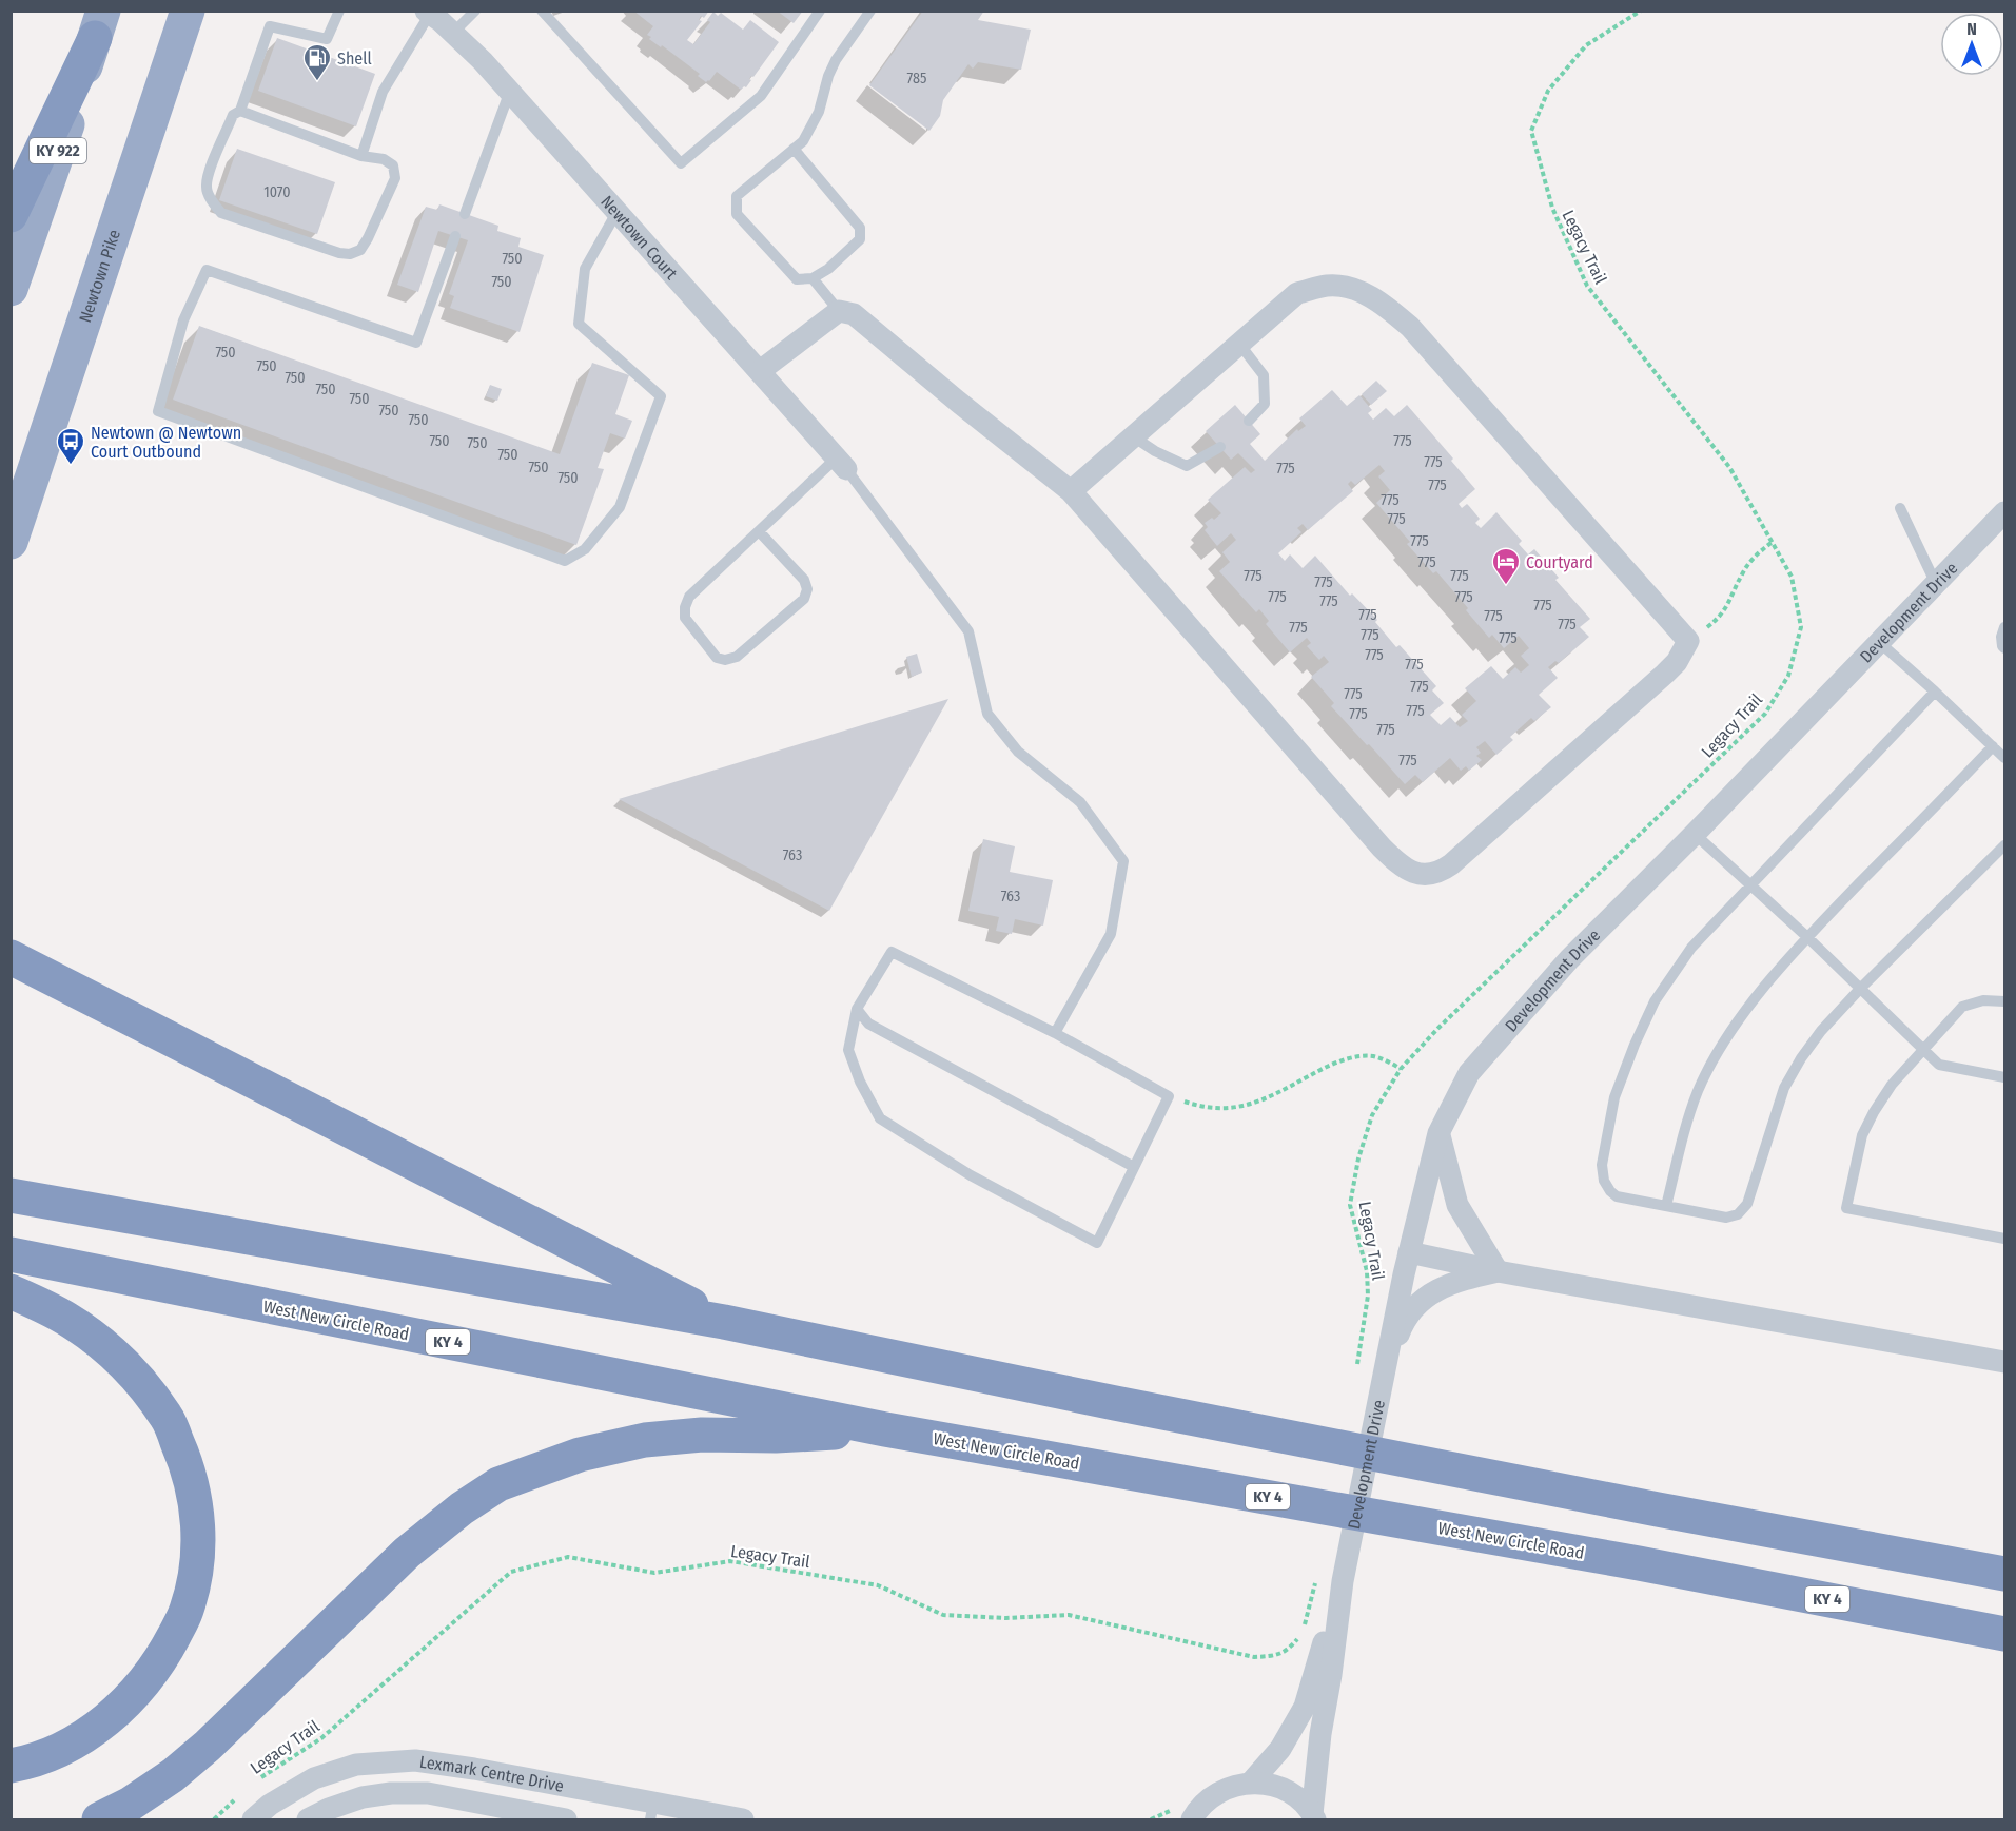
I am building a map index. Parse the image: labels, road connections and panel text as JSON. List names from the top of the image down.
{
  "streets": {
    "highway": [
      "KY 922",
      "Newtown Pike",
      "West New Circle Road",
      "KY 4"
    ],
    "street": ["Newtown Court", "Development Drive", "Lexmark Centre Drive"],
    "path": ["Legacy Trail"]
  },
  "places": {
    "fuel station": ["Shell"],
    "bus stop": ["Newtown @ Newtown Court Outbound"],
    "hotel": ["Courtyard"]
  },
  "house_numbers": [
    "785",
    "1070",
    "750",
    "750",
    "750",
    "750",
    "750",
    "750",
    "750",
    "750",
    "750",
    "750",
    "775",
    "750",
    "750",
    "775",
    "750",
    "775",
    "750",
    "775",
    "775",
    "775",
    "775",
    "775",
    "775",
    "775",
    "775",
    "775",
    "775",
    "775",
    "775",
    "775",
    "775",
    "775",
    "775",
    "775",
    "775",
    "775",
    "775",
    "775",
    "775",
    "775",
    "775",
    "775",
    "775",
    "763",
    "763"
  ],
  "north": "top"
}
